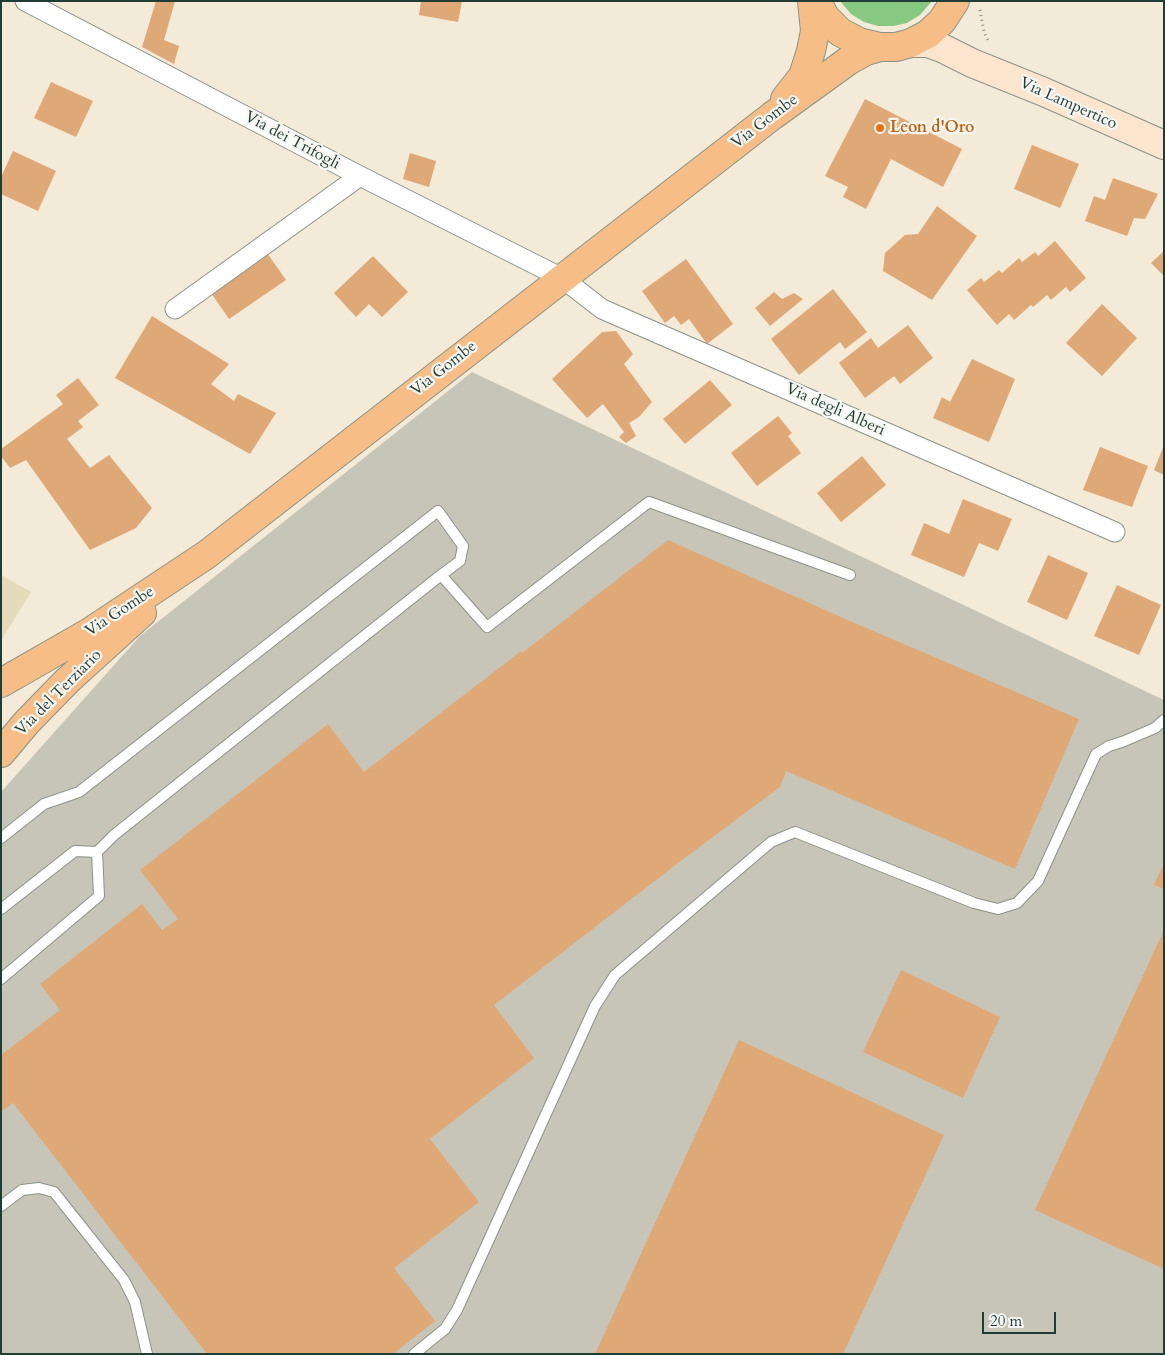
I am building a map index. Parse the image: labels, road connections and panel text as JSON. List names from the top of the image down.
{
  "streets": {
    "main road": ["Via Gombe", "Via del Terziario"],
    "street": ["Via Lampertico", "Via dei Trifogli", "Via degli Alberi"]
  },
  "crossings": [
    ["Via Gombe", "Via dei Trifogli"],
    ["Via Gombe", "Via degli Alberi"],
    ["Via Gombe", "Via del Terziario"],
    ["Via dei Trifogli", "Via degli Alberi"]
  ],
  "places": ["Leon d'Oro"],
  "scale_bar": "20 m"
}
